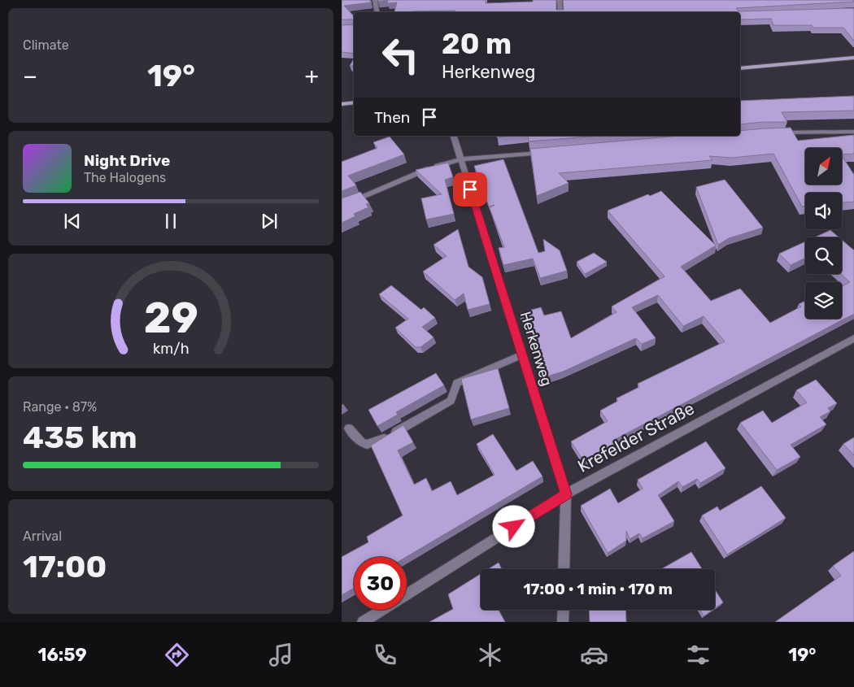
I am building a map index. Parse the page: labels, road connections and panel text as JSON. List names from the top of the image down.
{
  "streets": {
    "street": ["Herkenweg", "Krefelder Straße"]
  },
  "crossings": [
    ["Herkenweg", "Krefelder Straße"]
  ],
  "north": "top right",
  "page": {
    "tile": [
      "Climate",
      ["Range · 87%", "435 km"],
      ["Arrival", "17:00"]
    ],
    "turn": ["20 m", "Herkenweg"],
    "heat": ["−", "19°", "+"],
    "then": "Then",
    "song": ["Night Drive", "The Halogens"],
    "limit": "30",
    "trip": "17:00 · 1 min · 170 m",
    "tabs": ["16:59", "19°"],
    "gauge": ["29", "km/h"]
  }
}
